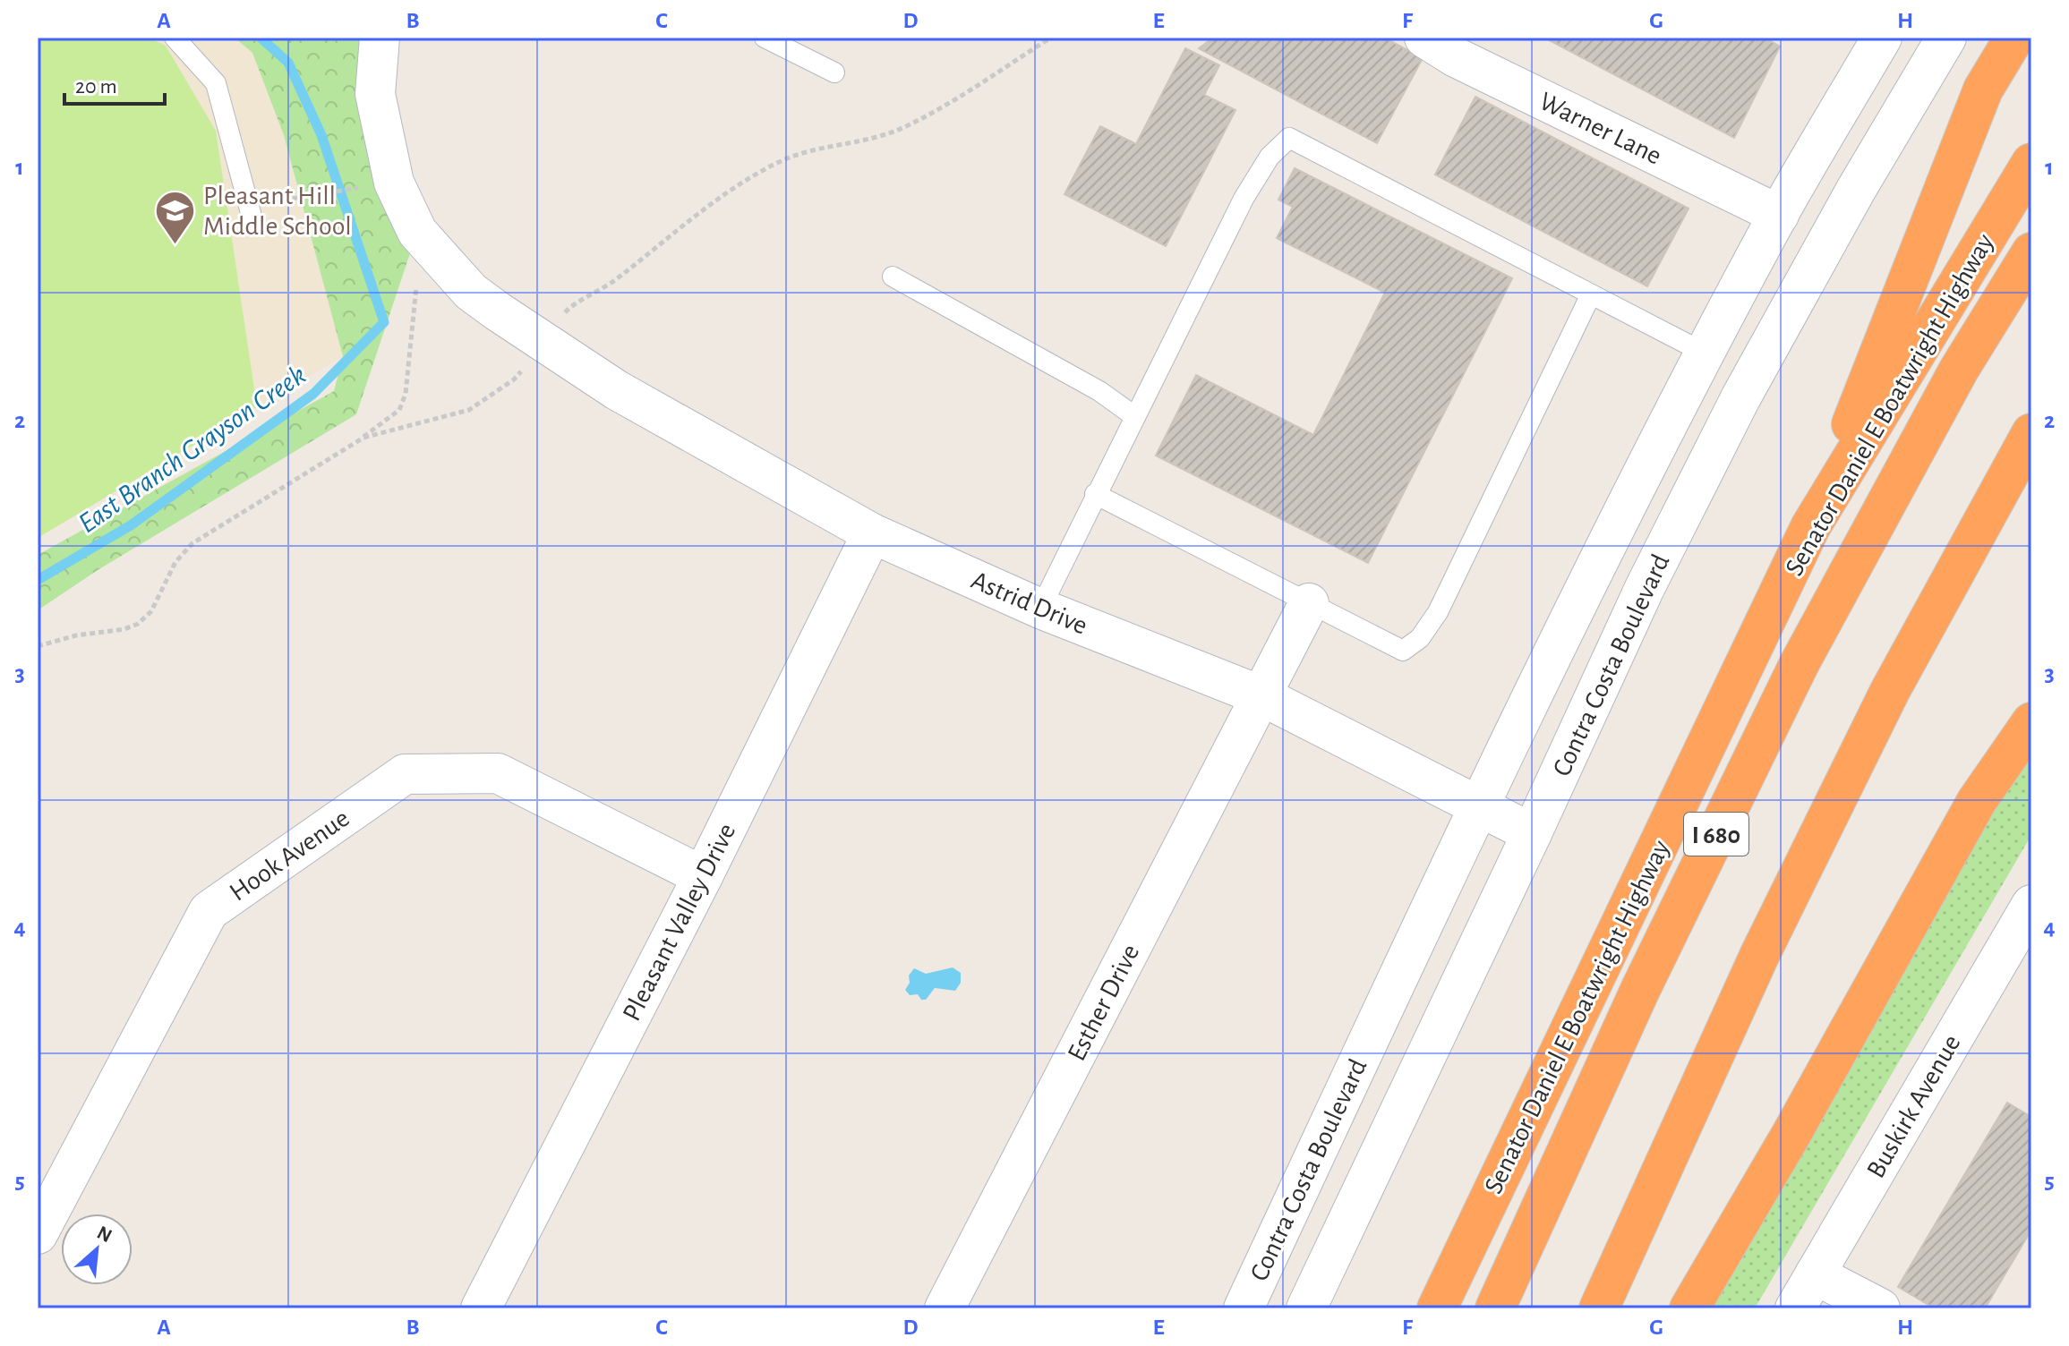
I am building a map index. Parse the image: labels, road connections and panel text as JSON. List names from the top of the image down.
{
  "streets": {
    "highway": ["Senator Daniel E Boatwright Highway", "I 680"],
    "street": [
      "Warner Lane",
      "Astrid Drive",
      "Contra Costa Boulevard",
      "Hook Avenue",
      "Pleasant Valley Drive",
      "Esther Drive",
      "Buskirk Avenue"
    ]
  },
  "crossings": [
    ["Warner Lane", "Contra Costa Boulevard"],
    ["Astrid Drive", "Contra Costa Boulevard"],
    ["Astrid Drive", "Pleasant Valley Drive"],
    ["Astrid Drive", "Esther Drive"],
    ["Hook Avenue", "Pleasant Valley Drive"]
  ],
  "water": ["East Branch Grayson Creek"],
  "places": {
    "school or university": ["Pleasant Hill Middle School"]
  },
  "scale_bar": "20 m",
  "north": "top right",
  "grid": {
    "columns": [
      "A",
      "B",
      "C",
      "D",
      "E",
      "F",
      "G",
      "H"
    ],
    "rows": [
      "1",
      "2",
      "3",
      "4",
      "5"
    ]
  }
}
